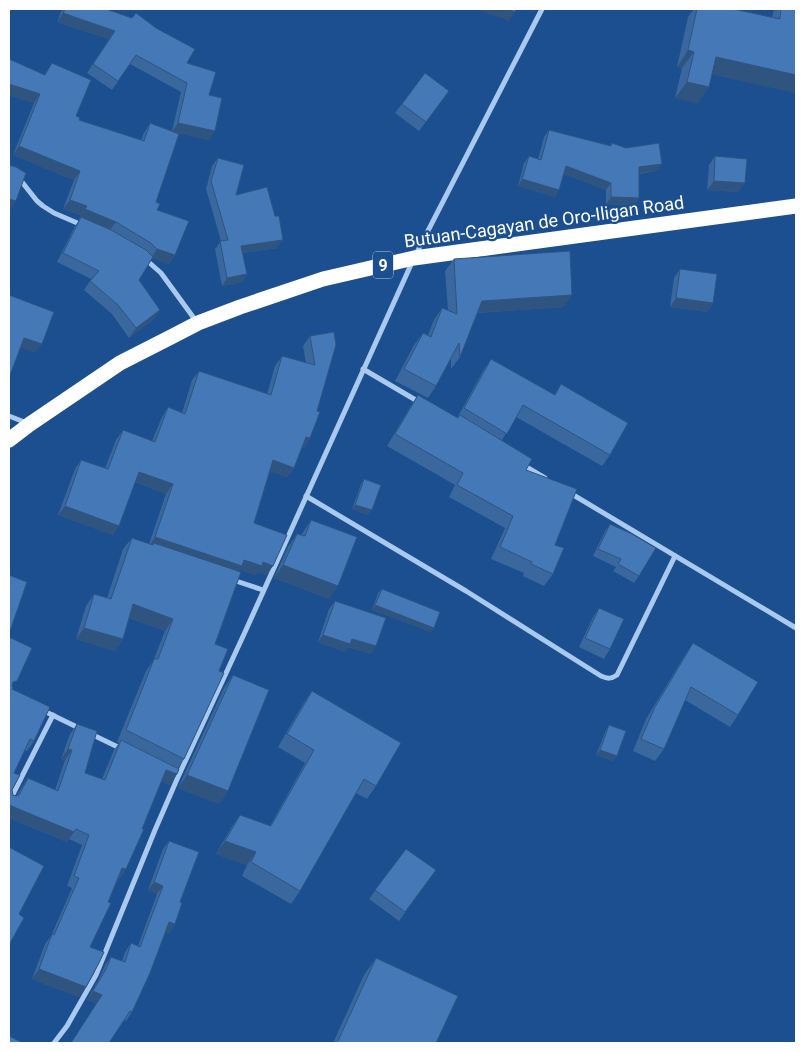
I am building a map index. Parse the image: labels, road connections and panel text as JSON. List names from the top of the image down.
{
  "streets": {
    "highway": ["Butuan-Cagayan de Oro-Iligan Road", "9"]
  }
}
